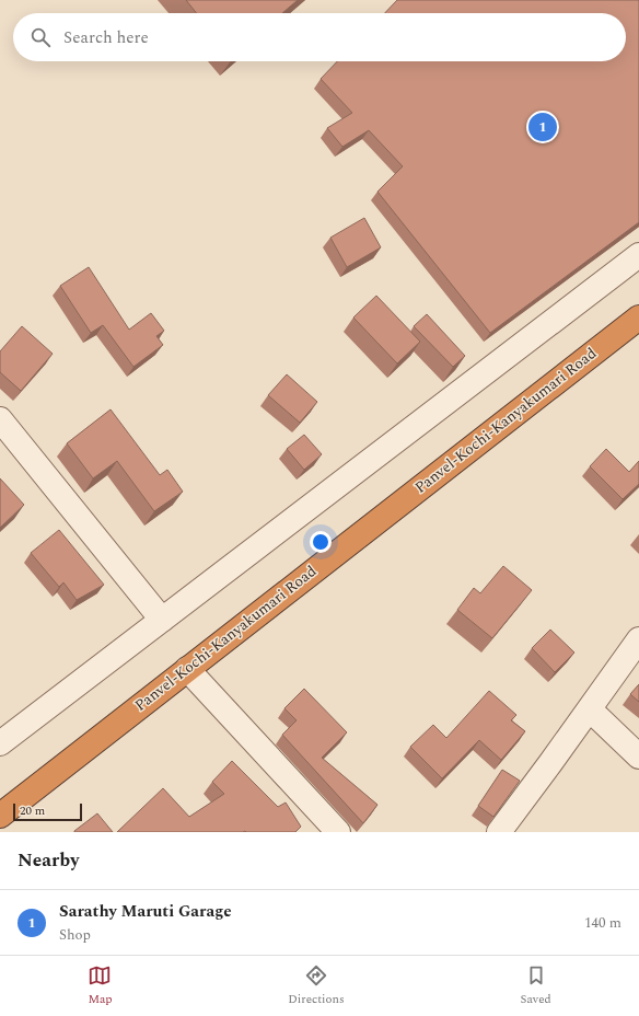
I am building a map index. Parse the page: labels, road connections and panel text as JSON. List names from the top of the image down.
{
  "streets": {
    "highway": ["Panvel-Kochi-Kanyakumari Road"]
  },
  "scale_bar": "20 m",
  "page": {
    "search": "Search here",
    "pins": "1",
    "scale": "20 m",
    "heading": "Nearby",
    "list": [
      {
        "mark": "1",
        "name": "Sarathy Maruti Garage",
        "note": "Shop",
        "value": "140 m"
      }
    ],
    "nav": ["Map", "Directions", "Saved"]
  }
}
